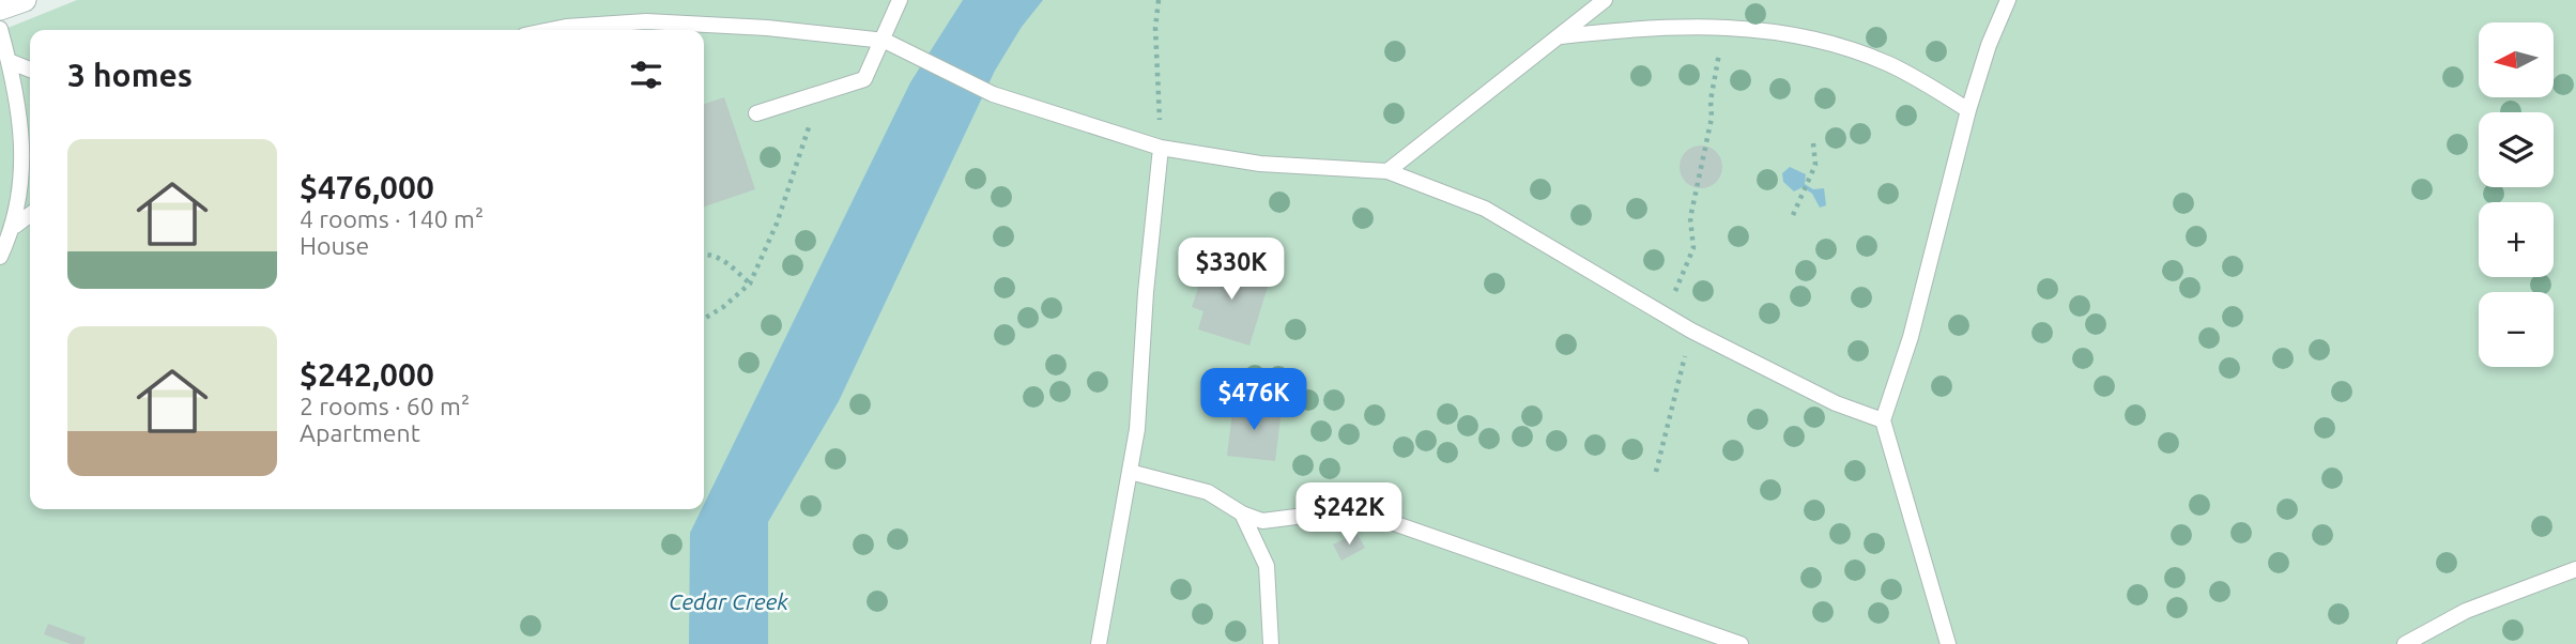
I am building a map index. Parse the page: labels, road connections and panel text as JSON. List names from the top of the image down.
{
  "water": ["Cedar Creek"],
  "north": "left",
  "page": {
    "map_buttons": ["+", "−"],
    "heading": "3 homes",
    "list": [
      {
        "name": "$476,000",
        "note": "4 rooms · 140 m² · House"
      },
      {
        "name": "$242,000",
        "note": "2 rooms · 60 m² · Apartment"
      }
    ],
    "price": ["$330K", "$476K", "$242K"]
  }
}
